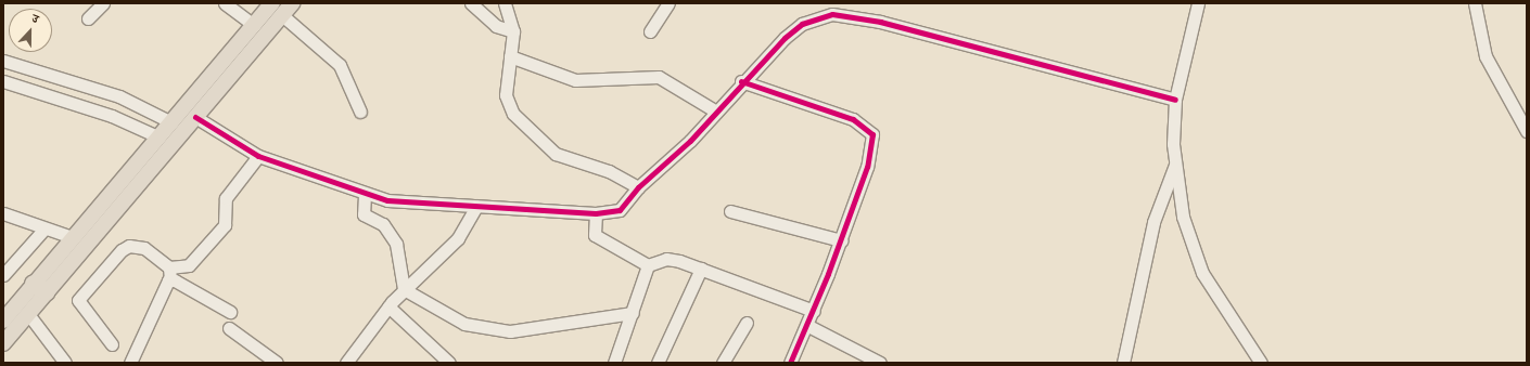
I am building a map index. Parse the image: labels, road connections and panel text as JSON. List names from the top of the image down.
{
  "north": "top"
}
